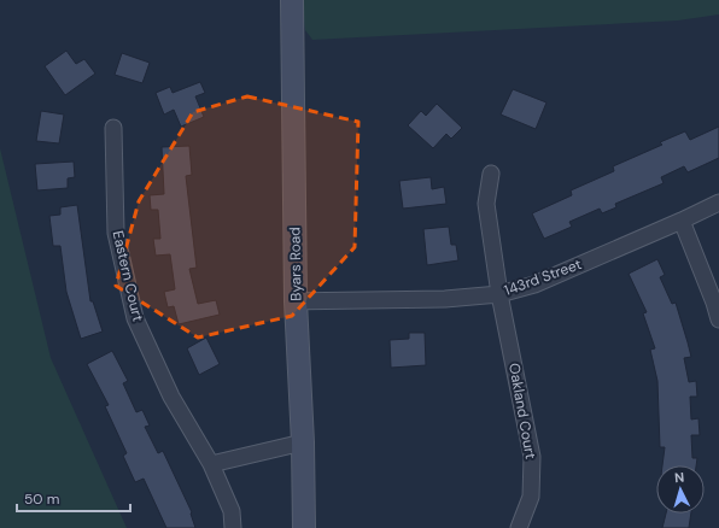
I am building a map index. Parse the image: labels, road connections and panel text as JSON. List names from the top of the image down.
{
  "streets": {
    "street": [
      "Byars Road",
      "Eastern Court",
      "143rd Street",
      "Oakland Court"
    ]
  },
  "crossings": [
    ["Byars Road", "143rd Street"],
    ["143rd Street", "Oakland Court"]
  ],
  "scale_bar": "50 m",
  "north": "top"
}
